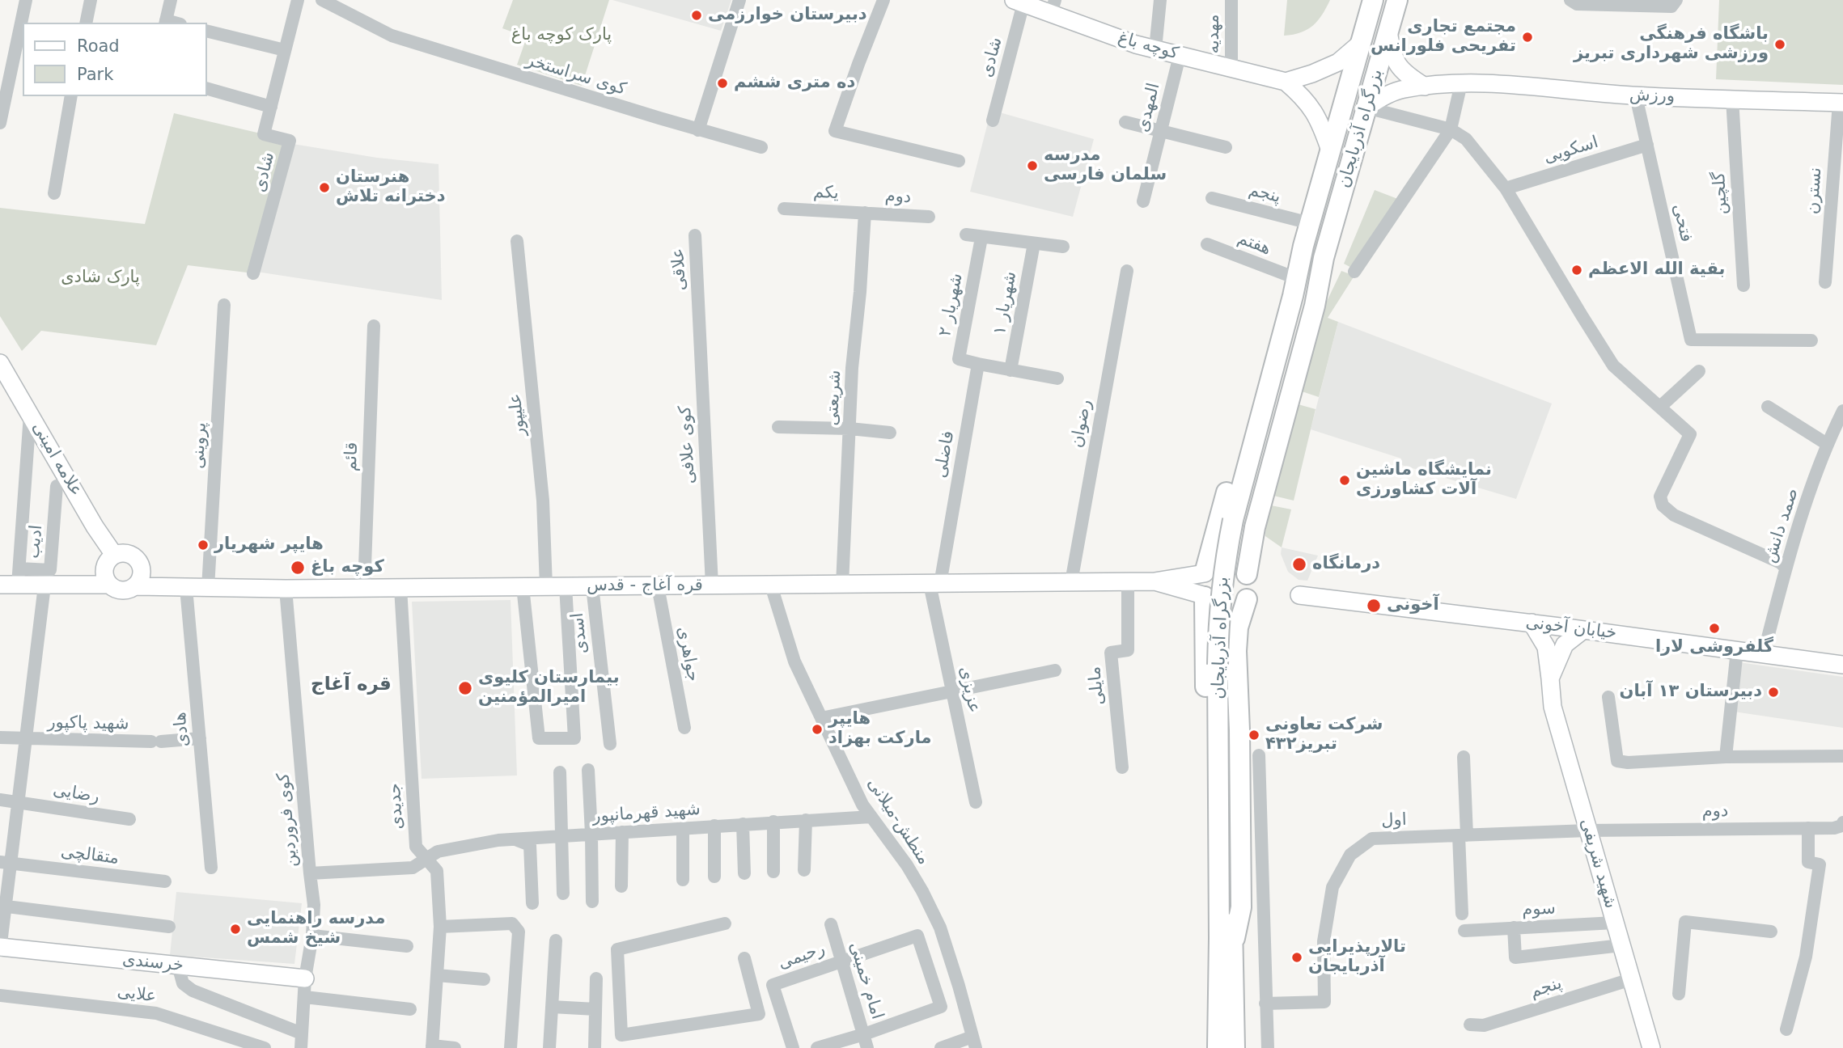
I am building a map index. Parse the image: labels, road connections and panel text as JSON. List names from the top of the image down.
{
  "streets": {
    "highway": ["بزرگراه آذربایجان"],
    "main road": [
      "کوچه باغ",
      "ورزش",
      "علامه امینی",
      "قره آغاج - قدس",
      "خیابان آخونی",
      "شهید شریفی",
      "خرسندی"
    ],
    "street": [
      "مهدیه",
      "شادی",
      "کوی سراستخر",
      "المهدی",
      "اسکویی",
      "نسترن",
      "یکم",
      "گلچین",
      "پنجم",
      "دوم",
      "فتحی",
      "هفتم",
      "علاقی",
      "شهریار ۱",
      "شهریار ۲",
      "شریعتی",
      "علیپور",
      "رضوان",
      "کوی علافی",
      "پروینی",
      "فاضلی",
      "قائم",
      "صمد دانش",
      "ادیب",
      "اسدی",
      "جواهری",
      "مایلی",
      "عزیزی",
      "شهید پاکپور",
      "هادی",
      "رضایی",
      "جدیدی",
      "شهید قهرمانپور",
      "کوی فروردین",
      "اول",
      "منطش-میلانی",
      "متقالچی",
      "سوم",
      "رحیمی",
      "امام خمینی",
      "علایی"
    ]
  },
  "crossings": [
    ["مهدیه", "کوچه باغ"],
    ["کوچه باغ", "شادی"],
    ["کوچه باغ", "المهدی"],
    ["ورزش", "بزرگراه آذربایجان"],
    ["ورزش", "نسترن"],
    ["ورزش", "گلچین"],
    ["ورزش", "فتحی"],
    ["بزرگراه آذربایجان", "پنجم"],
    ["بزرگراه آذربایجان", "هفتم"],
    ["اسکویی", "فتحی"],
    ["یکم", "دوم"],
    ["یکم", "شریعتی"],
    ["پنجم", "شهید شریفی"],
    ["دوم", "شریعتی"],
    ["دوم", "اول"],
    ["دوم", "شهید شریفی"],
    ["علاقی", "کوی علافی"],
    ["شهریار ۲", "فاضلی"],
    ["شریعتی", "قره آغاج - قدس"],
    ["علیپور", "قره آغاج - قدس"],
    ["رضوان", "قره آغاج - قدس"],
    ["کوی علافی", "قره آغاج - قدس"],
    ["پروینی", "قره آغاج - قدس"],
    ["فاضلی", "قره آغاج - قدس"],
    ["فاضلی", "عزیزی"],
    ["قائم", "قره آغاج - قدس"],
    ["علامه امینی", "قره آغاج - قدس"],
    ["صمد دانش", "خیابان آخونی"],
    ["قره آغاج - قدس", "اسدی"],
    ["قره آغاج - قدس", "جواهری"],
    ["قره آغاج - قدس", "مایلی"],
    ["قره آغاج - قدس", "عزیزی"],
    ["قره آغاج - قدس", "هادی"],
    ["قره آغاج - قدس", "جدیدی"],
    ["قره آغاج - قدس", "کوی فروردین"],
    ["قره آغاج - قدس", "منطش-میلانی"],
    ["خیابان آخونی", "شهید شریفی"],
    ["شهید پاکپور", "هادی"],
    ["جدیدی", "شهید قهرمانپور"],
    ["شهید قهرمانپور", "کوی فروردین"],
    ["شهید قهرمانپور", "منطش-میلانی"],
    ["کوی فروردین", "خرسندی"],
    ["اول", "شهید شریفی"],
    ["شهید شریفی", "سوم"],
    ["رحیمی", "امام خمینی"]
  ],
  "districts": ["قره آغاج"],
  "parks": ["پارک کوچه باغ", "پارک شادی"],
  "places": [
    "دبیرستان خوارزمی",
    "مجتمع تجاری تفریحی فلورانس",
    "باشگاه فرهنگی ورزشی شهرداری تبریز",
    "ده متری ششم",
    "مدرسه سلمان فارسی",
    "هنرستان دخترانه تلاش",
    "بقیة الله الاعظم",
    "نمایشگاه ماشین آلات کشاورزی",
    "هایپر شهریار",
    "درمانگاه",
    "کوچه باغ",
    "آخونی",
    "گلفروشی لارا",
    "بیمارستان کلیوی امیرالمؤمنین",
    "دبیرستان ۱۳ آبان",
    "هایپر مارکت بهزاد",
    "شرکت تعاونی ۴۳۲تبریز",
    "مدرسه راهنمایی شیخ شمس",
    "تالارپذیرایی آذربایجان"
  ],
  "legend": ["Road", "Park"]
}
